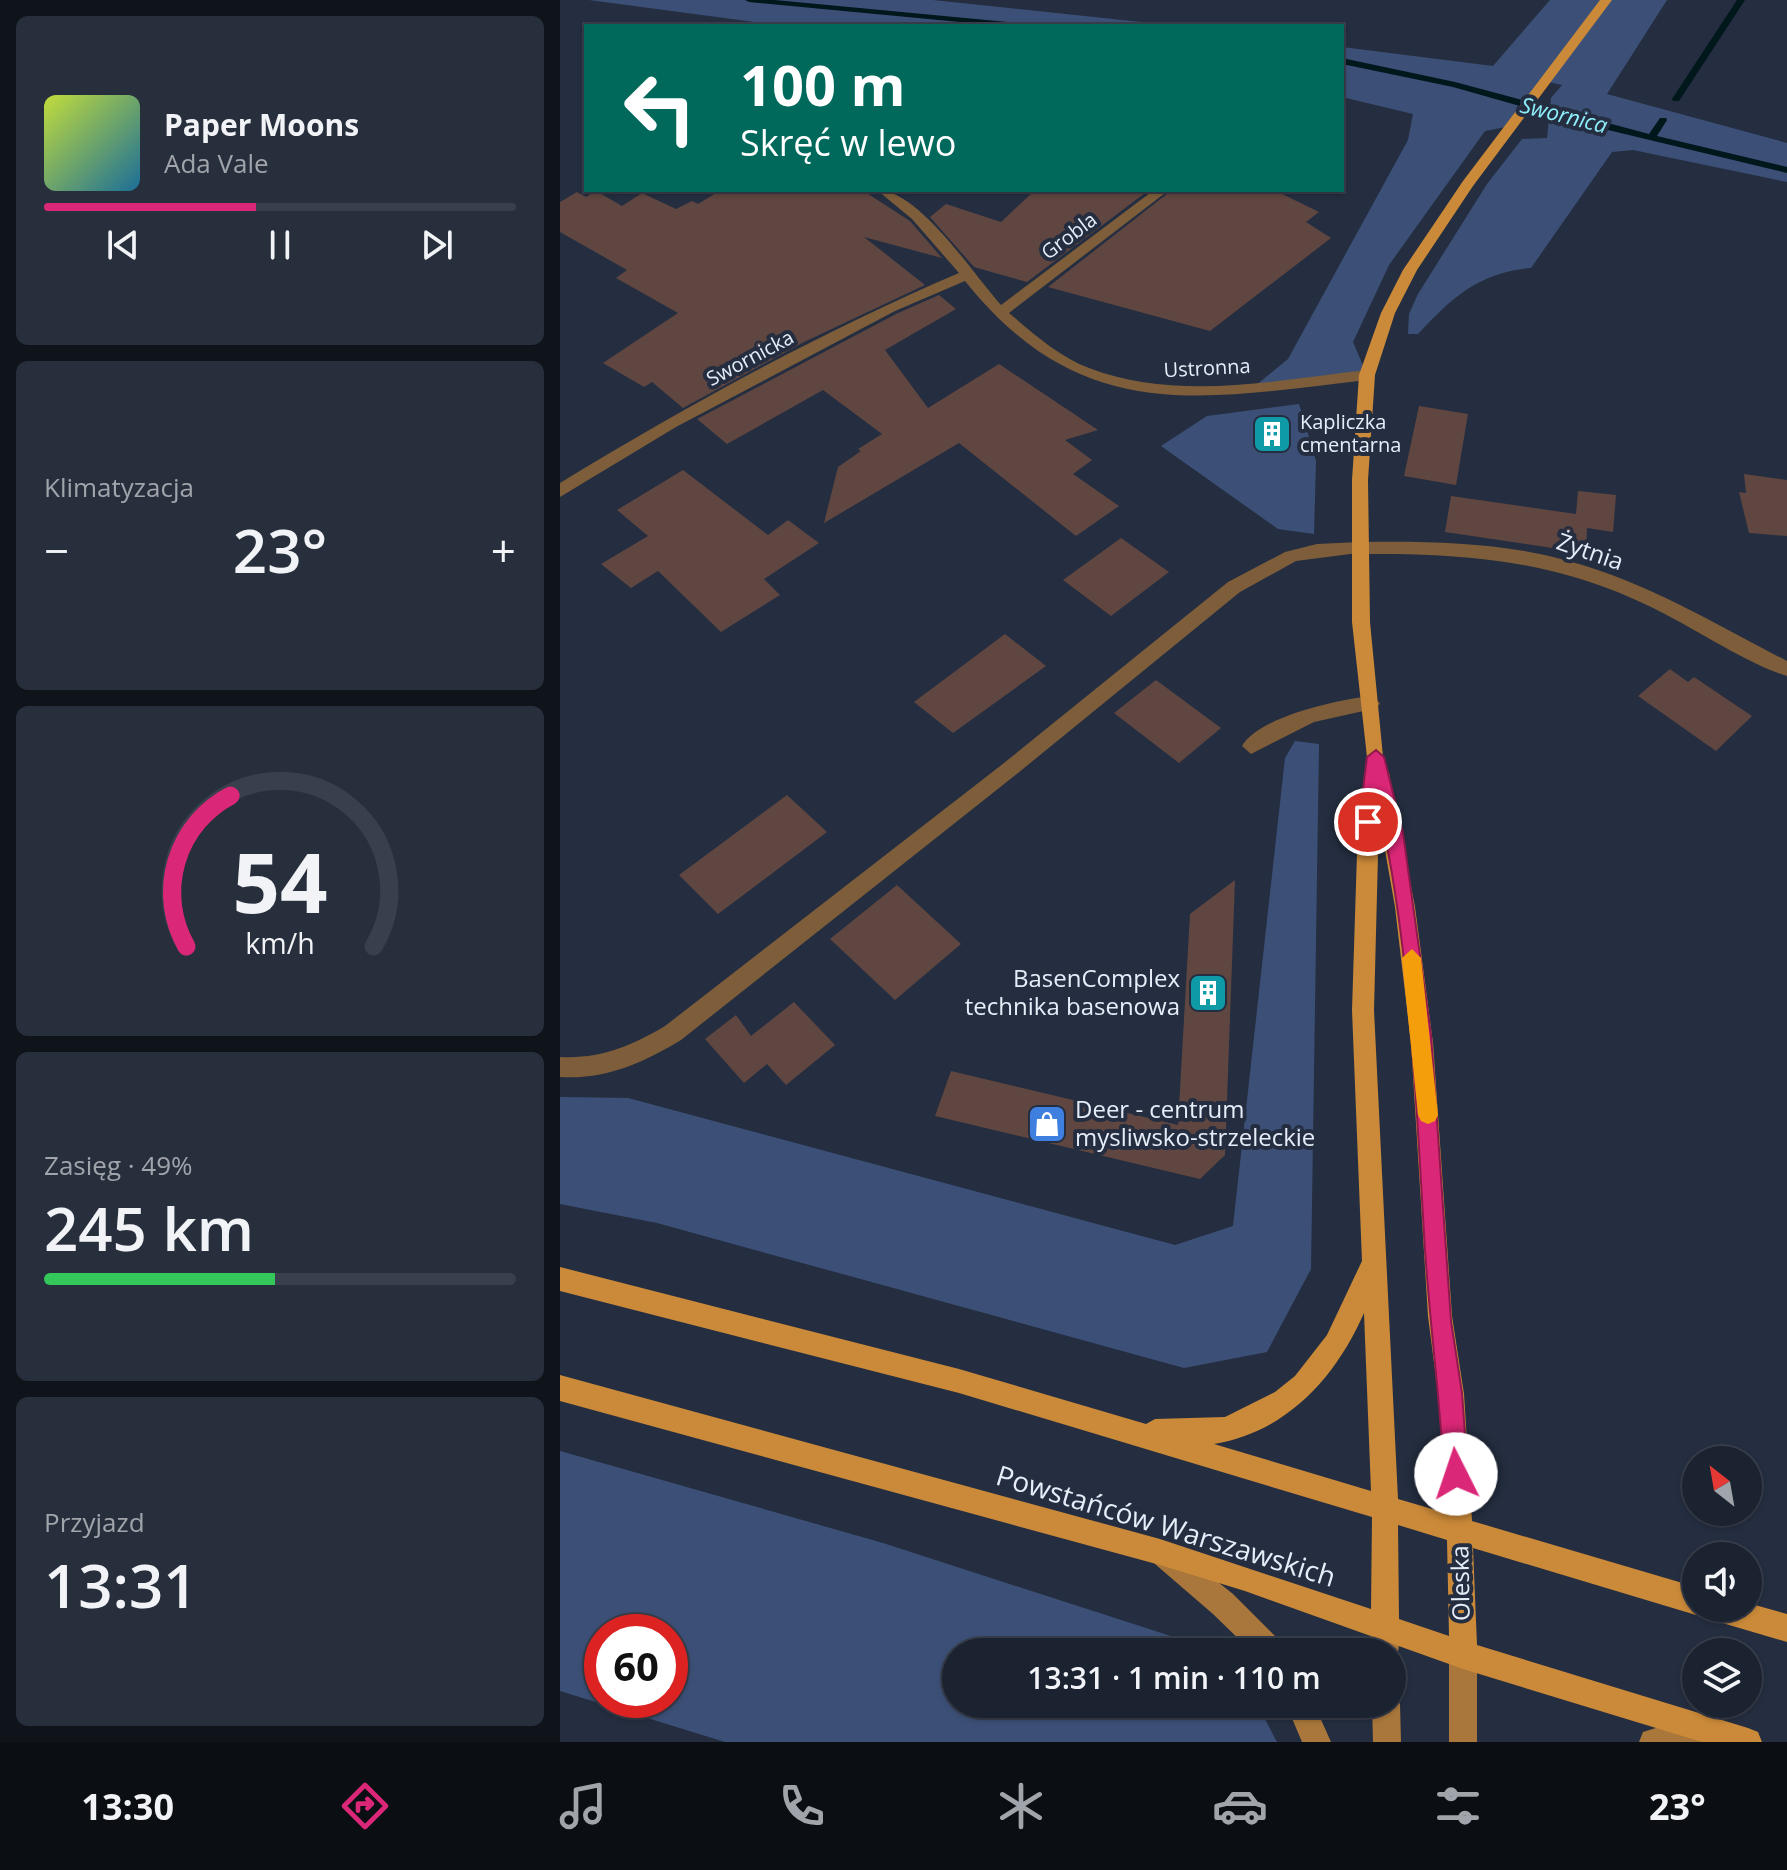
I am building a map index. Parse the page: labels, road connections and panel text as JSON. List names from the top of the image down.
{
  "streets": {
    "main road": ["Powstańców Warszawskich", "Oleska"],
    "street": [
      "Grobla",
      "Swornicka",
      "Ustronna",
      "Żytnia"
    ]
  },
  "crossings": [
    ["Grobla", "Ustronna"],
    ["Swornicka", "Ustronna"],
    ["Powstańców Warszawskich", "Oleska"]
  ],
  "water": ["Swornica"],
  "places": {
    "building": ["Kapliczka cmentarna", "BasenComplex technika basenowa"],
    "shop": ["Deer - centrum mysliwsko-strzeleckie"]
  },
  "north": "top left",
  "page": {
    "turn": ["100 m", "Skręć w lewo"],
    "song": ["Paper Moons", "Ada Vale"],
    "tile": [
      "Klimatyzacja",
      ["Zasięg · 49%", "245 km"],
      ["Przyjazd", "13:31"]
    ],
    "heat": ["−", "23°", "+"],
    "limit": "60",
    "trip": "13:31 · 1 min · 110 m",
    "tabs": ["13:30", "23°"],
    "gauge": ["54", "km/h"]
  }
}
